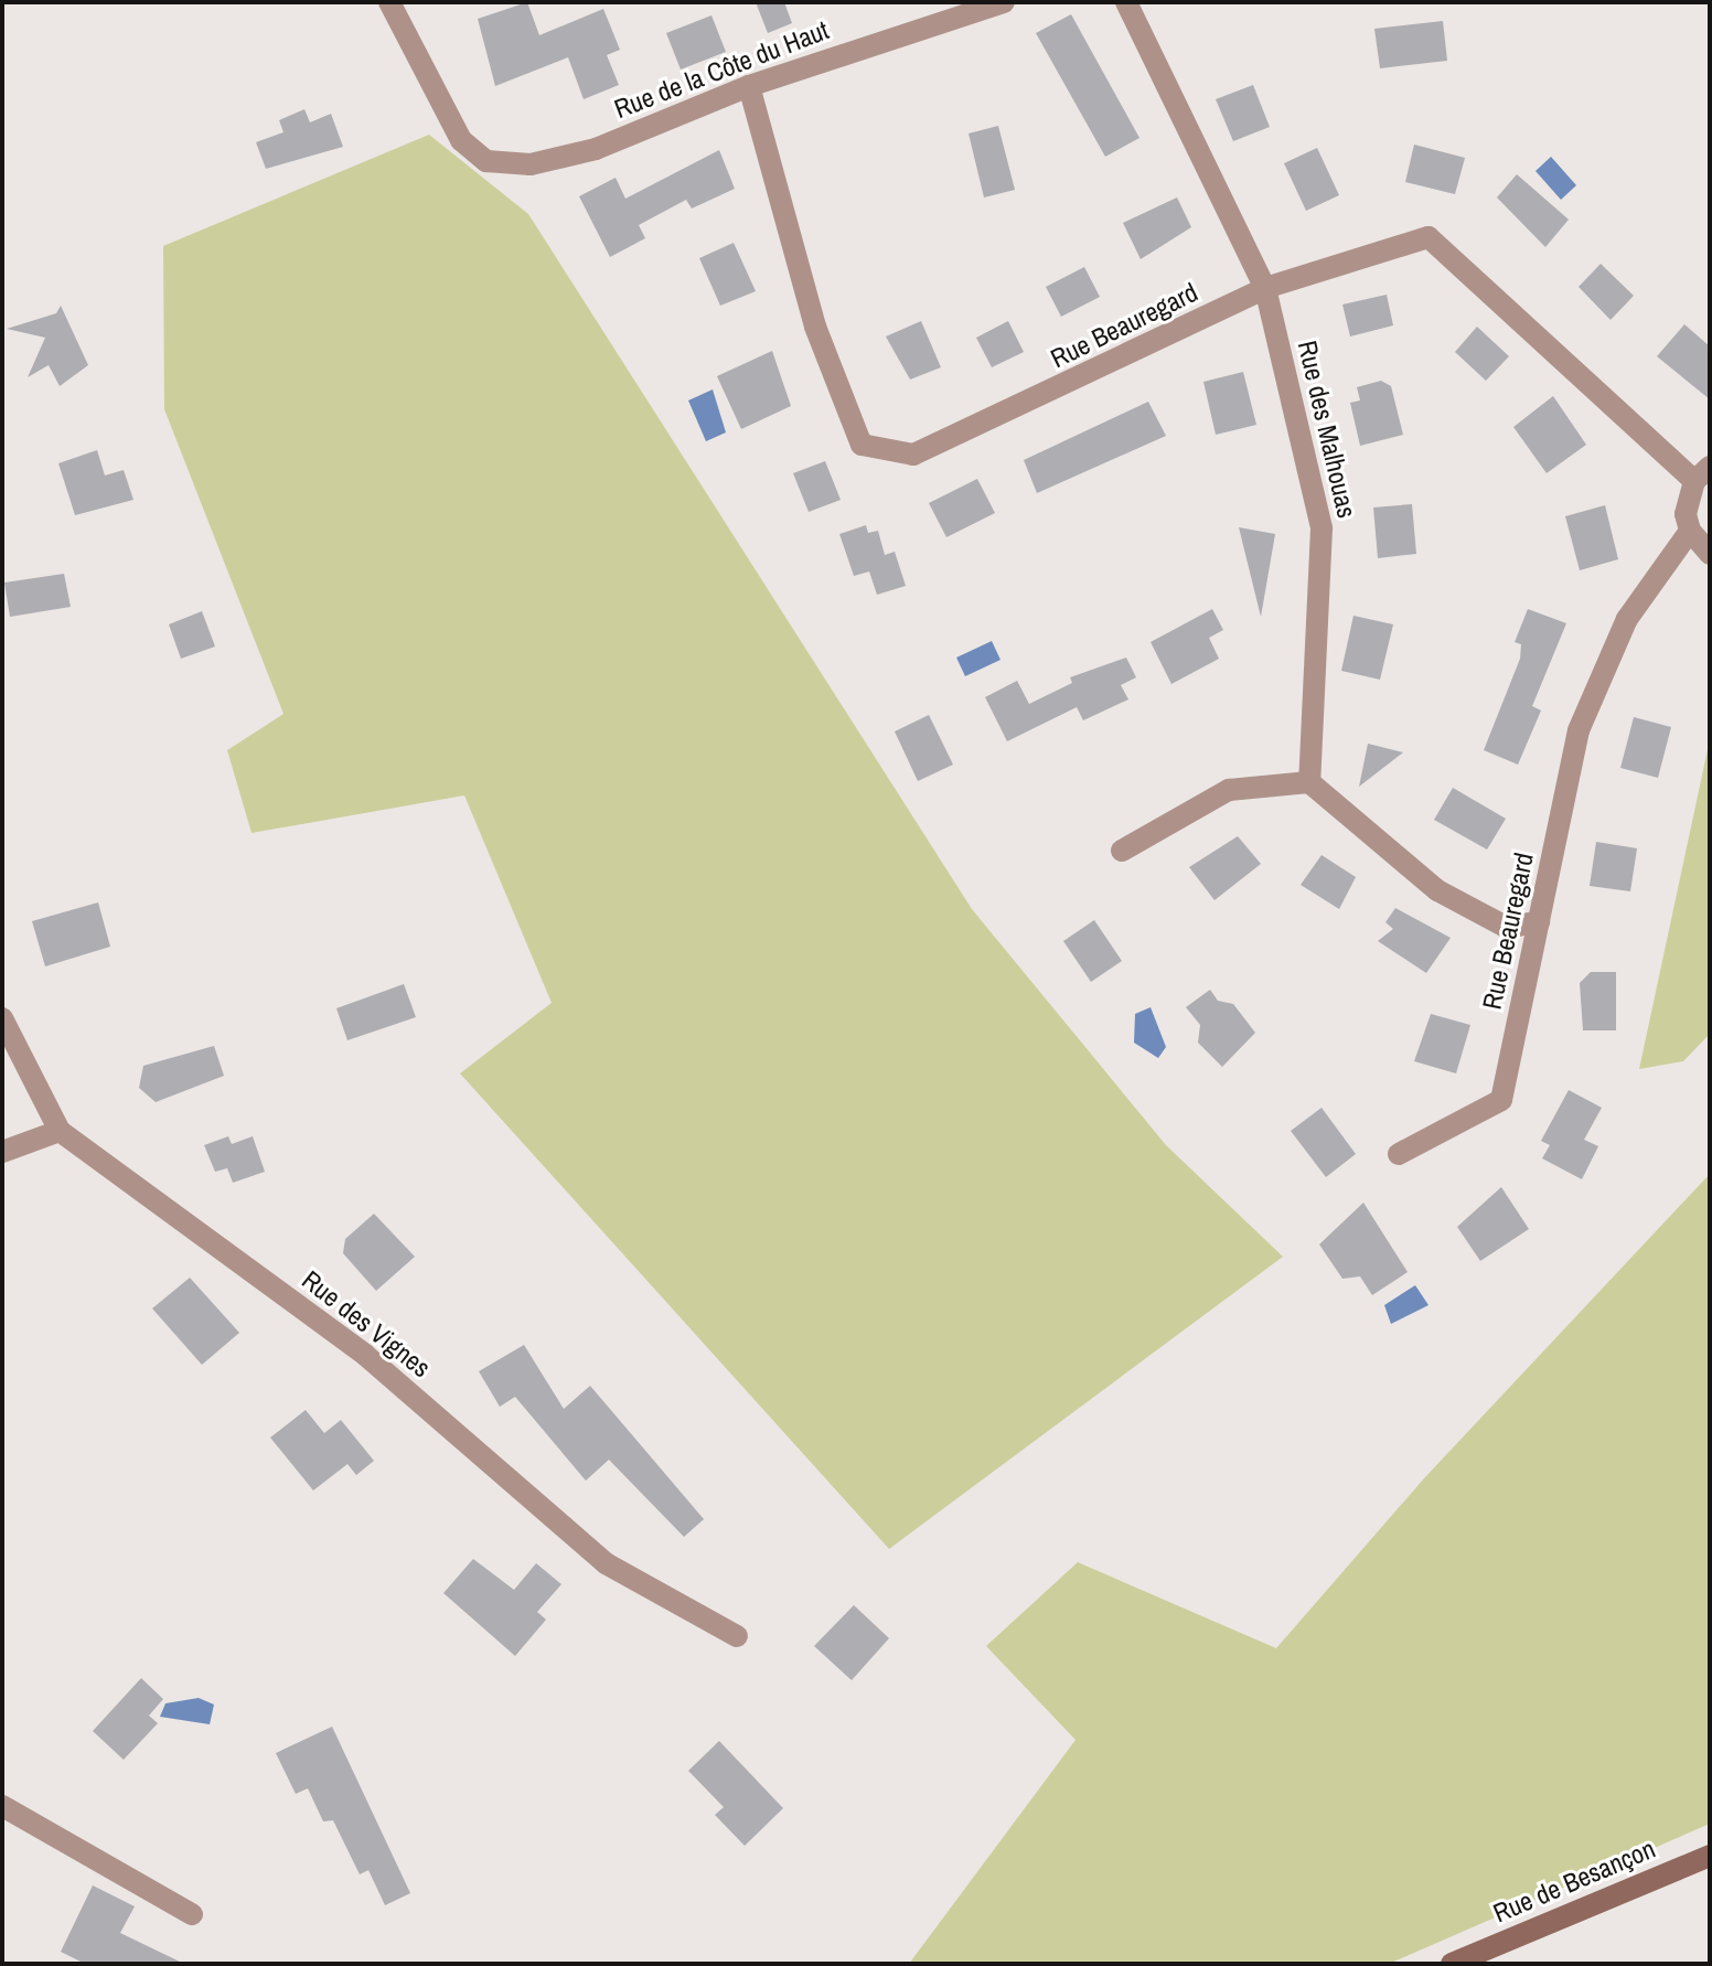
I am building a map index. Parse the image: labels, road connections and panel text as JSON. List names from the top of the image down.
{
  "streets": {
    "main road": ["Rue de Besançon"],
    "street": [
      "Rue de la Côte du Haut",
      "Rue Beauregard",
      "Rue des Malhouas",
      "Rue des Vignes"
    ]
  },
  "crossings": [
    ["Rue de la Côte du Haut", "Rue Beauregard"],
    ["Rue Beauregard", "Rue des Malhouas"]
  ]
}
